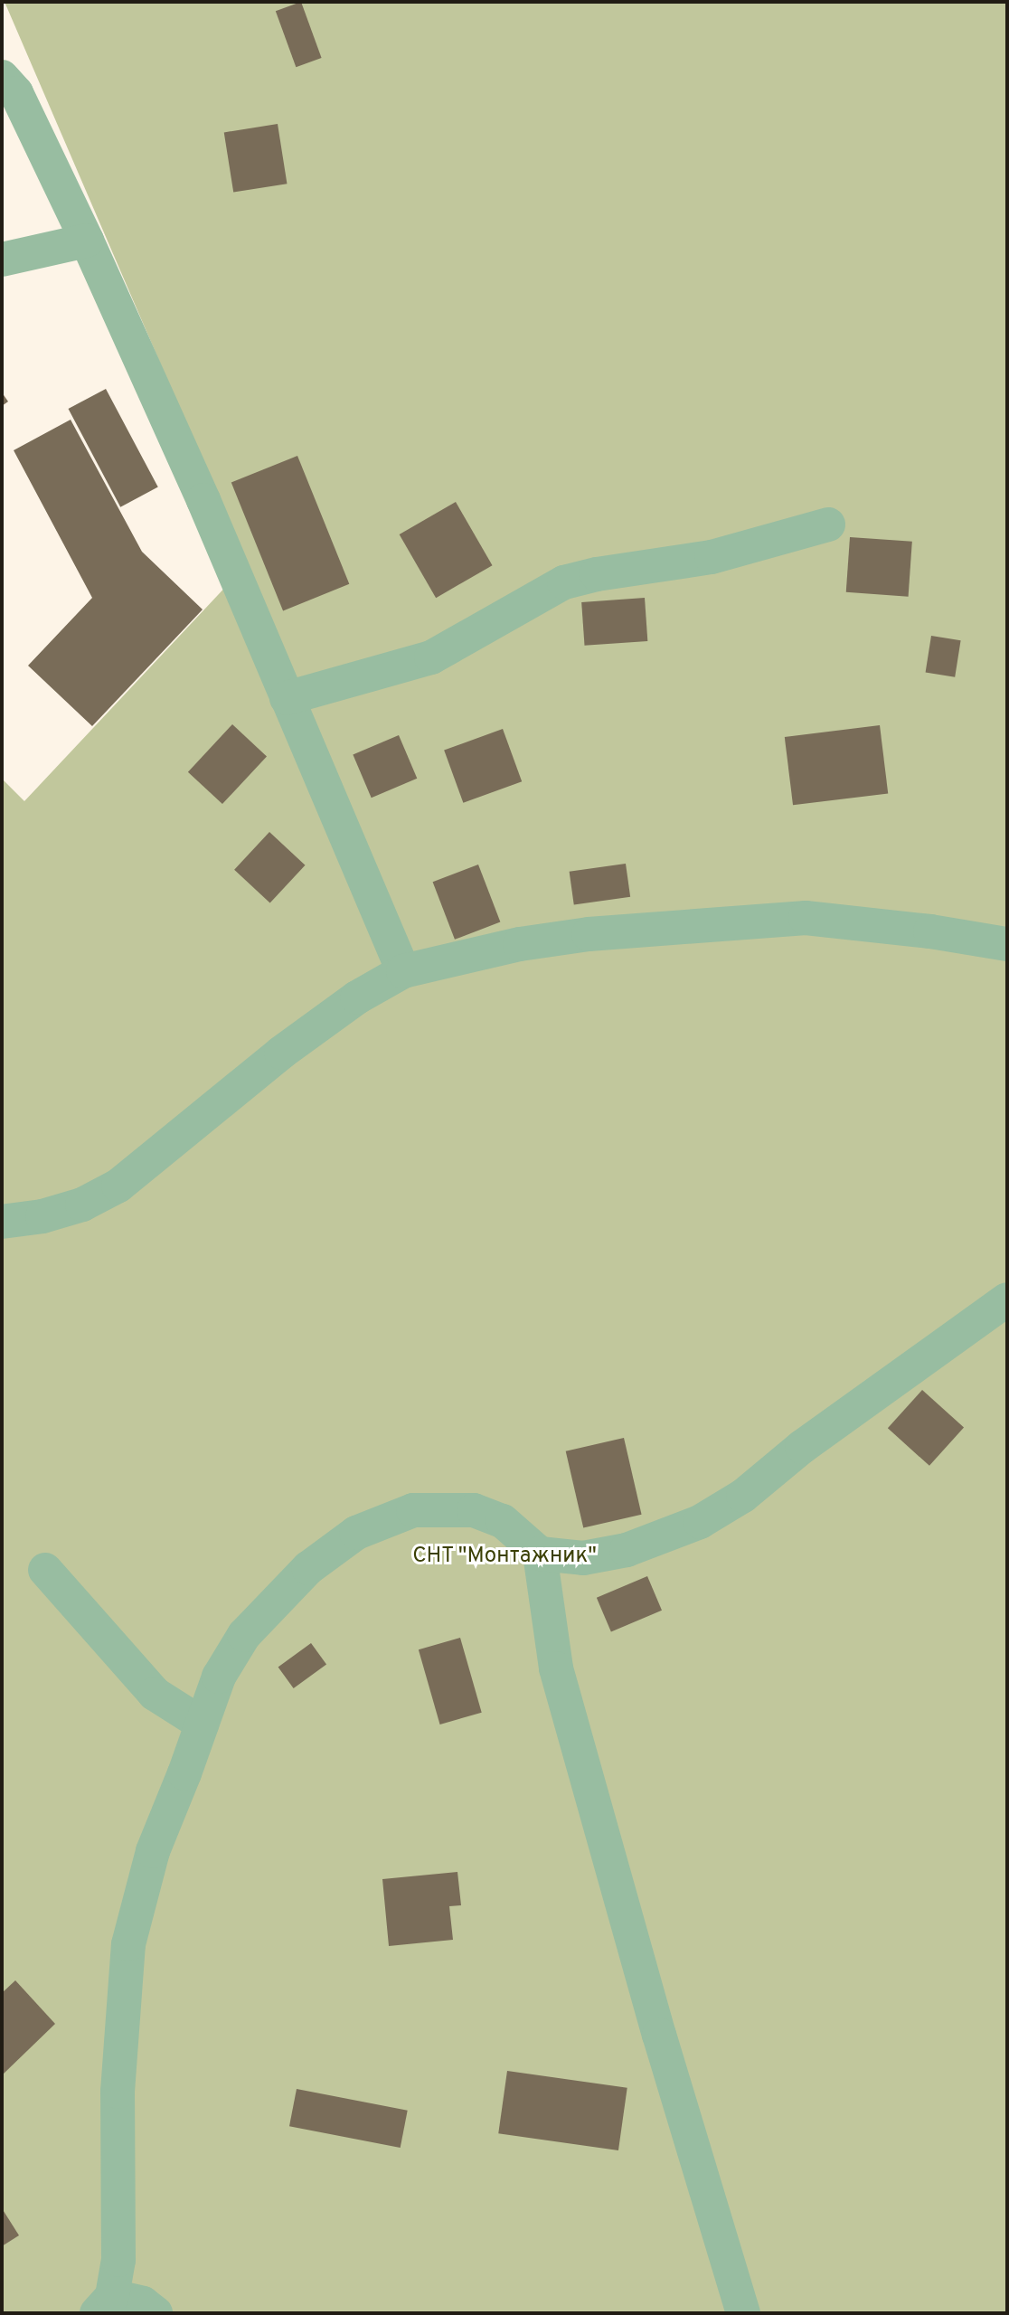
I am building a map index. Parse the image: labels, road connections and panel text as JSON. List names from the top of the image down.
{
  "parks": ["СНТ \"Монтажник\""]
}
